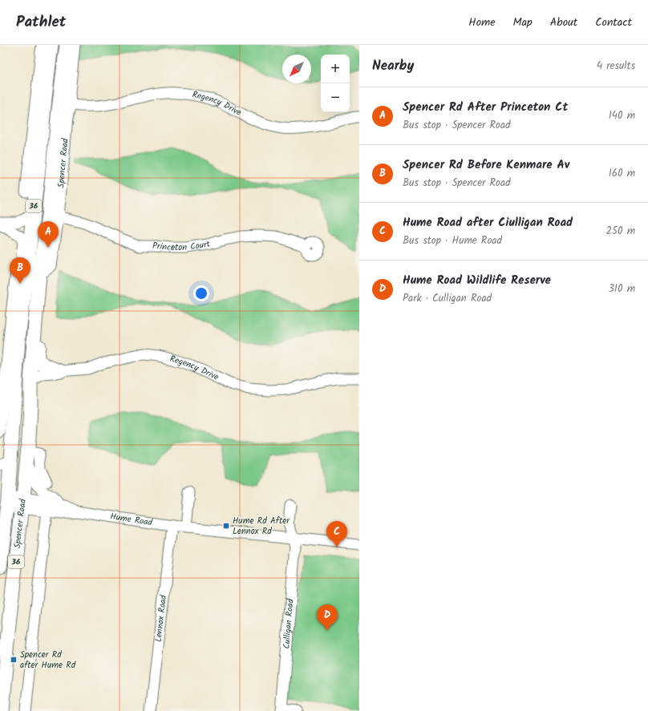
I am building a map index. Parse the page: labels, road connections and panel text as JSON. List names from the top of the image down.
{
  "streets": {
    "main road": ["Spencer Road", "36"],
    "street": [
      "Regency Drive",
      "Princeton Court",
      "Hume Road",
      "Lennox Road",
      "Culligan Road"
    ]
  },
  "crossings": [
    ["Regency Drive", "Spencer Road"],
    ["Spencer Road", "Princeton Court"],
    ["Spencer Road", "Hume Road"],
    ["Hume Road", "Lennox Road"],
    ["Hume Road", "Culligan Road"]
  ],
  "places": {
    "transit": ["Hume Rd After Lennox Rd", "Spencer Rd after Hume Rd"]
  },
  "north": "bottom left",
  "page": {
    "header": "Pathlet",
    "nav": [
      "Home",
      "Map",
      "About",
      "Contact"
    ],
    "heading": ["Nearby", "4 results"],
    "map_buttons": ["+", "−"],
    "list": [
      {
        "mark": "A",
        "name": "Spencer Rd After Princeton Ct",
        "note": "Bus stop · Spencer Road",
        "value": "140 m"
      },
      {
        "mark": "B",
        "name": "Spencer Rd Before Kenmare Av",
        "note": "Bus stop · Spencer Road",
        "value": "160 m"
      },
      {
        "mark": "C",
        "name": "Hume Road after Ciulligan Road",
        "note": "Bus stop · Hume Road",
        "value": "250 m"
      },
      {
        "mark": "D",
        "name": "Hume Road Wildlife Reserve",
        "note": "Park · Culligan Road",
        "value": "310 m"
      }
    ],
    "pins": [
      "A",
      "B",
      "C",
      "D"
    ]
  }
}
